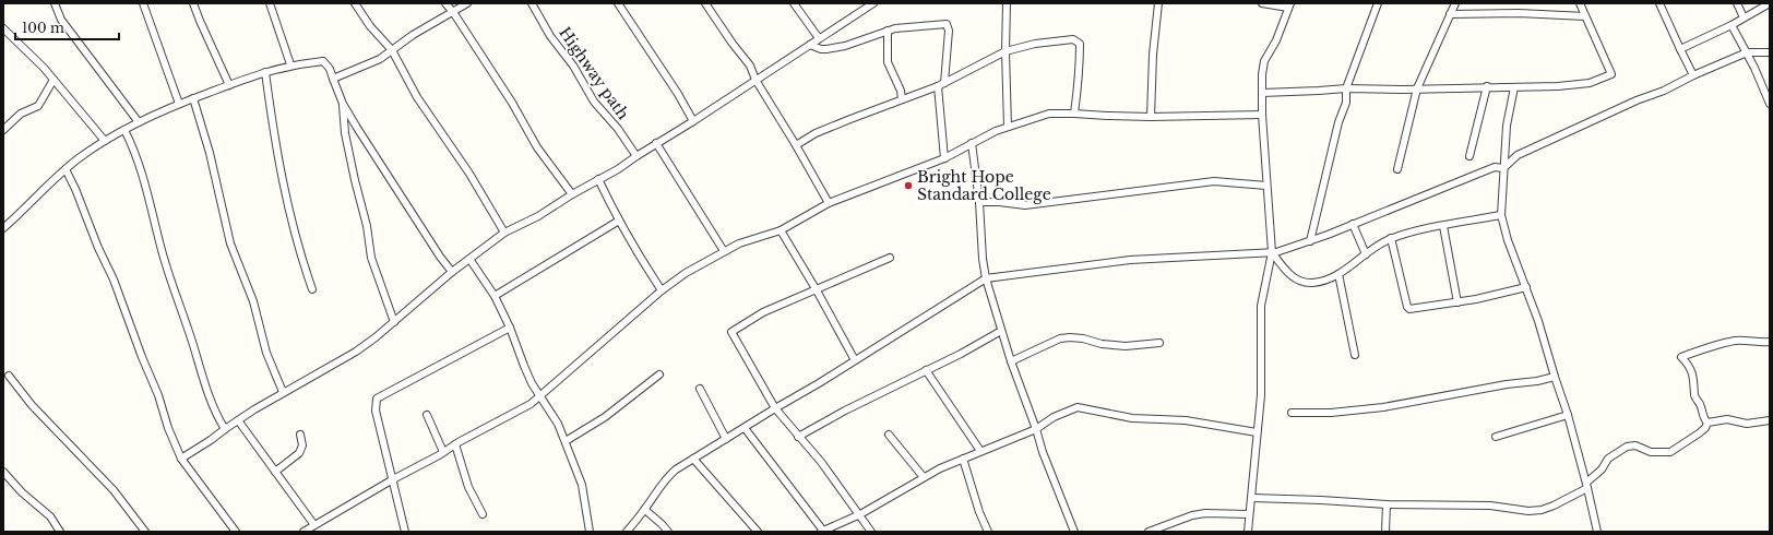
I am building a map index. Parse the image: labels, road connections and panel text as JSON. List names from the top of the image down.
{
  "streets": {
    "street": ["Highway path"]
  },
  "places": ["Bright Hope Standard College"],
  "scale_bar": "100 m"
}
